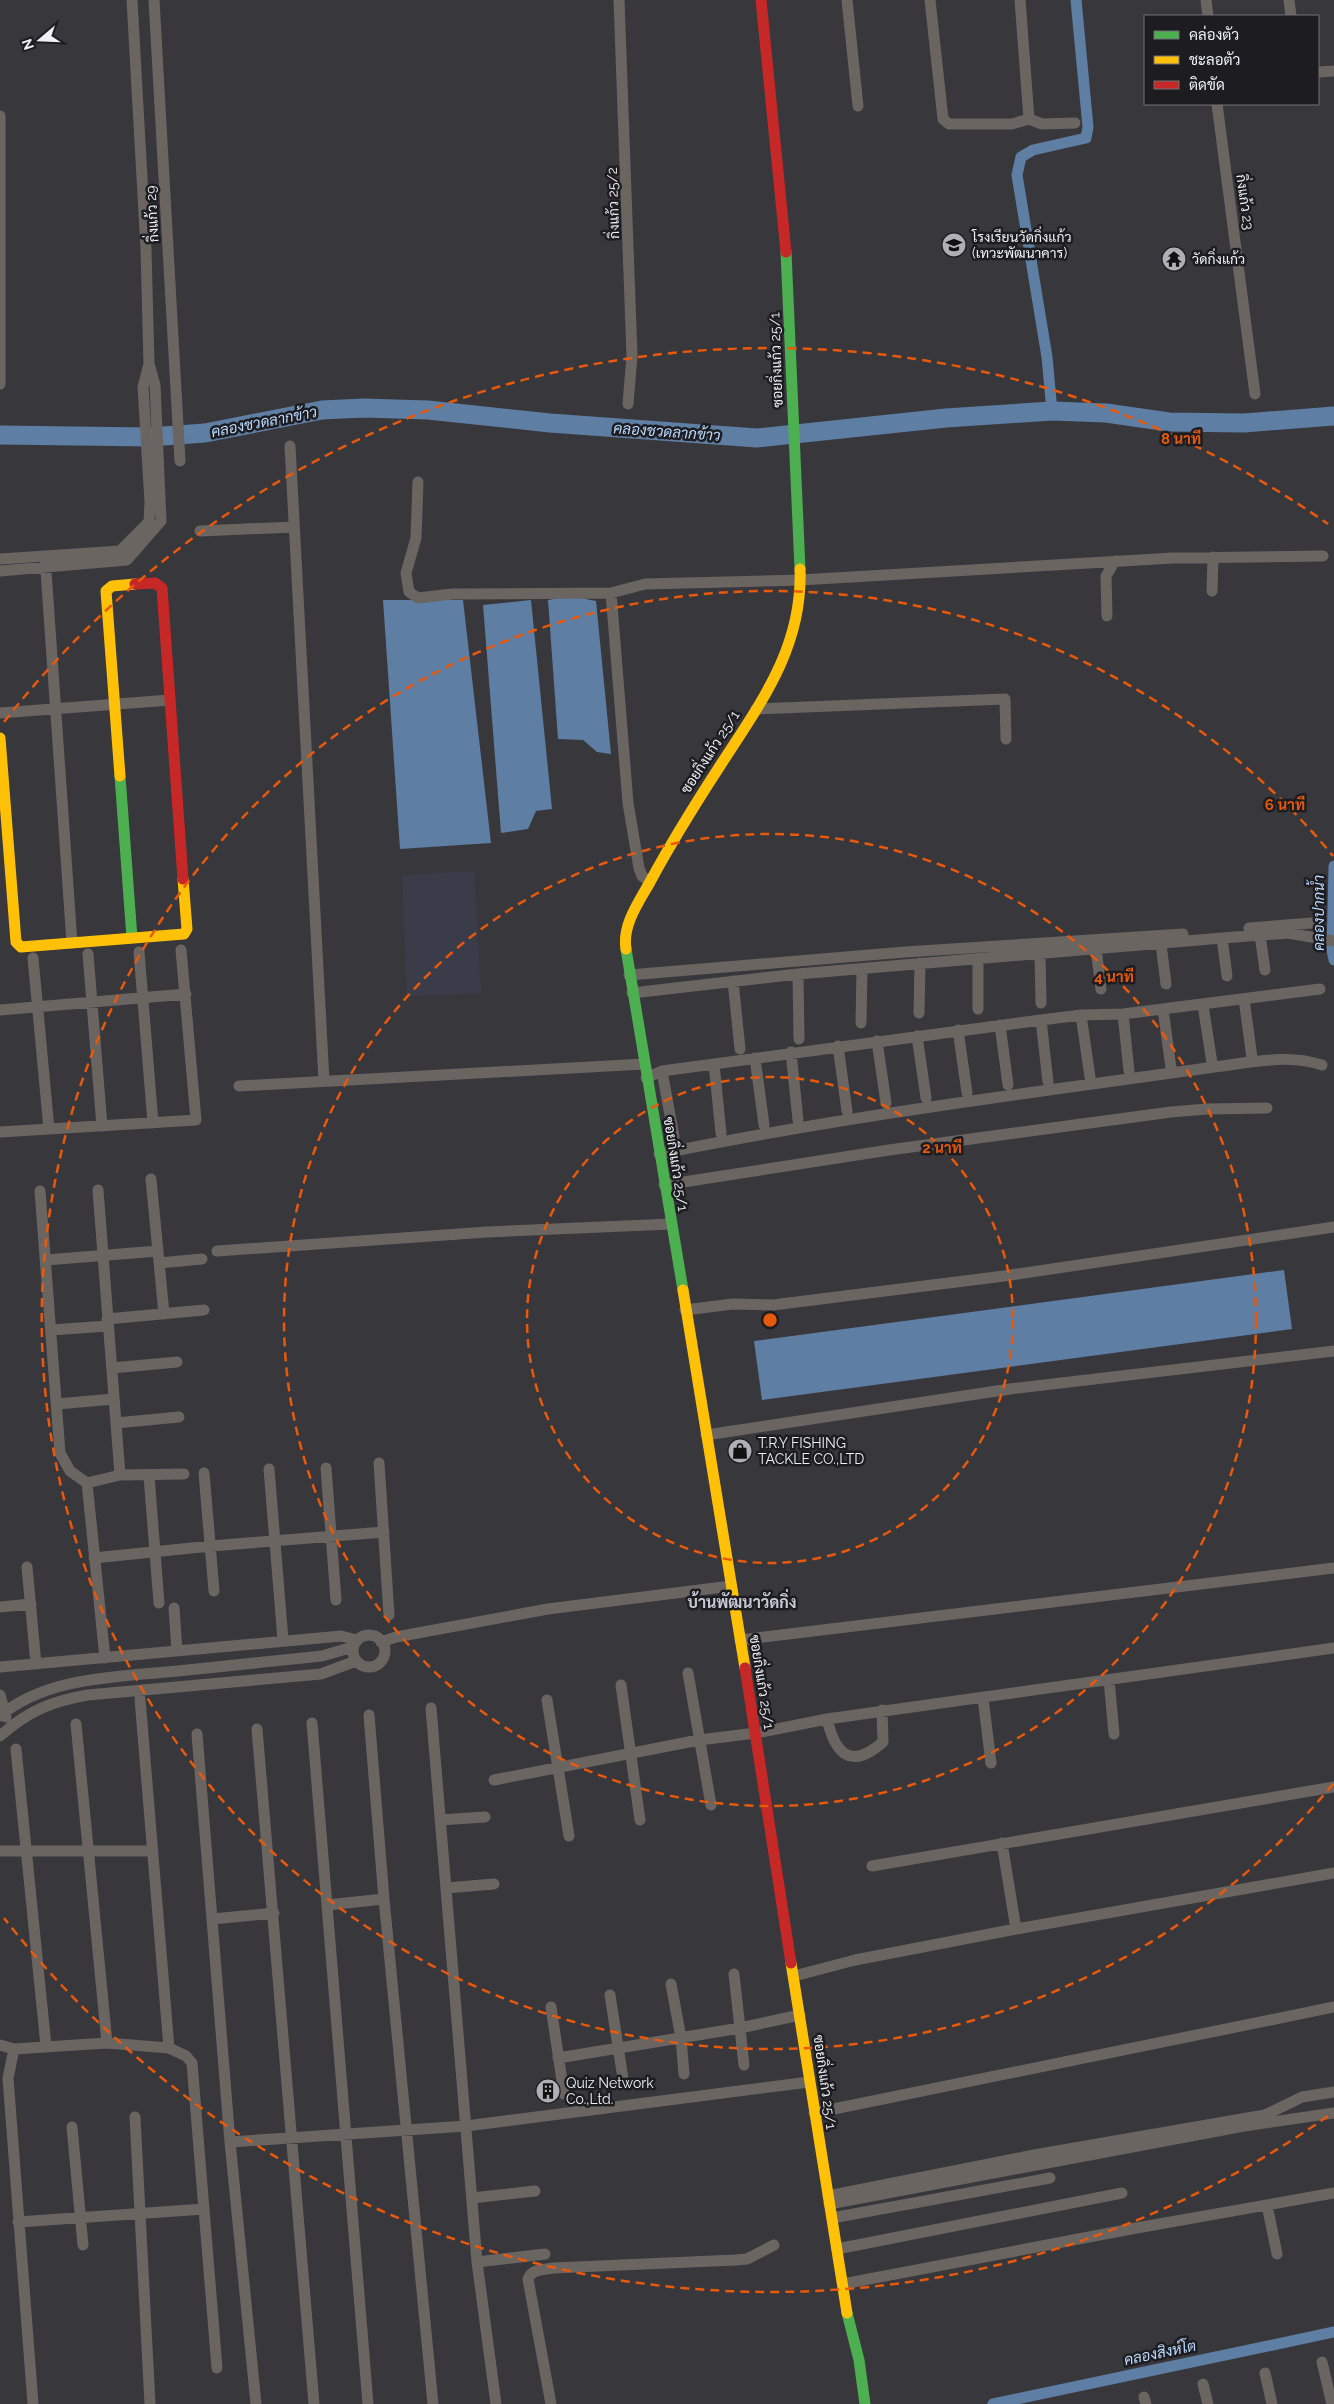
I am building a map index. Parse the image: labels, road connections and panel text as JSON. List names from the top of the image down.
{
  "streets": {
    "street": [
      "กิ่งแก้ว 23",
      "กิ่งแก้ว 25/2",
      "กิ่งแก้ว 29",
      "ซอยกิ่งแก้ว 25/1"
    ]
  },
  "districts": ["บ้านพัฒนาวัดกิ่ง"],
  "water": ["คลองชวดลากข้าว", "คลองปากน้ำ", "คลองสิงห์โต"],
  "places": {
    "school or university": ["โรงเรียนวัดกิ่งแก้ว (เทวะพัฒนาคาร)"],
    "temple": ["วัดกิ่งแก้ว"],
    "shop": ["T.R.Y FISHING TACKLE CO.,LTD"],
    "building": ["Quiz Network Co.,Ltd."]
  },
  "legend": ["คล่องตัว", "ชะลอตัว", "ติดขัด"],
  "north": "left",
  "rings": [
    "8 นาที",
    "6 นาที",
    "4 นาที",
    "2 นาที"
  ]
}
